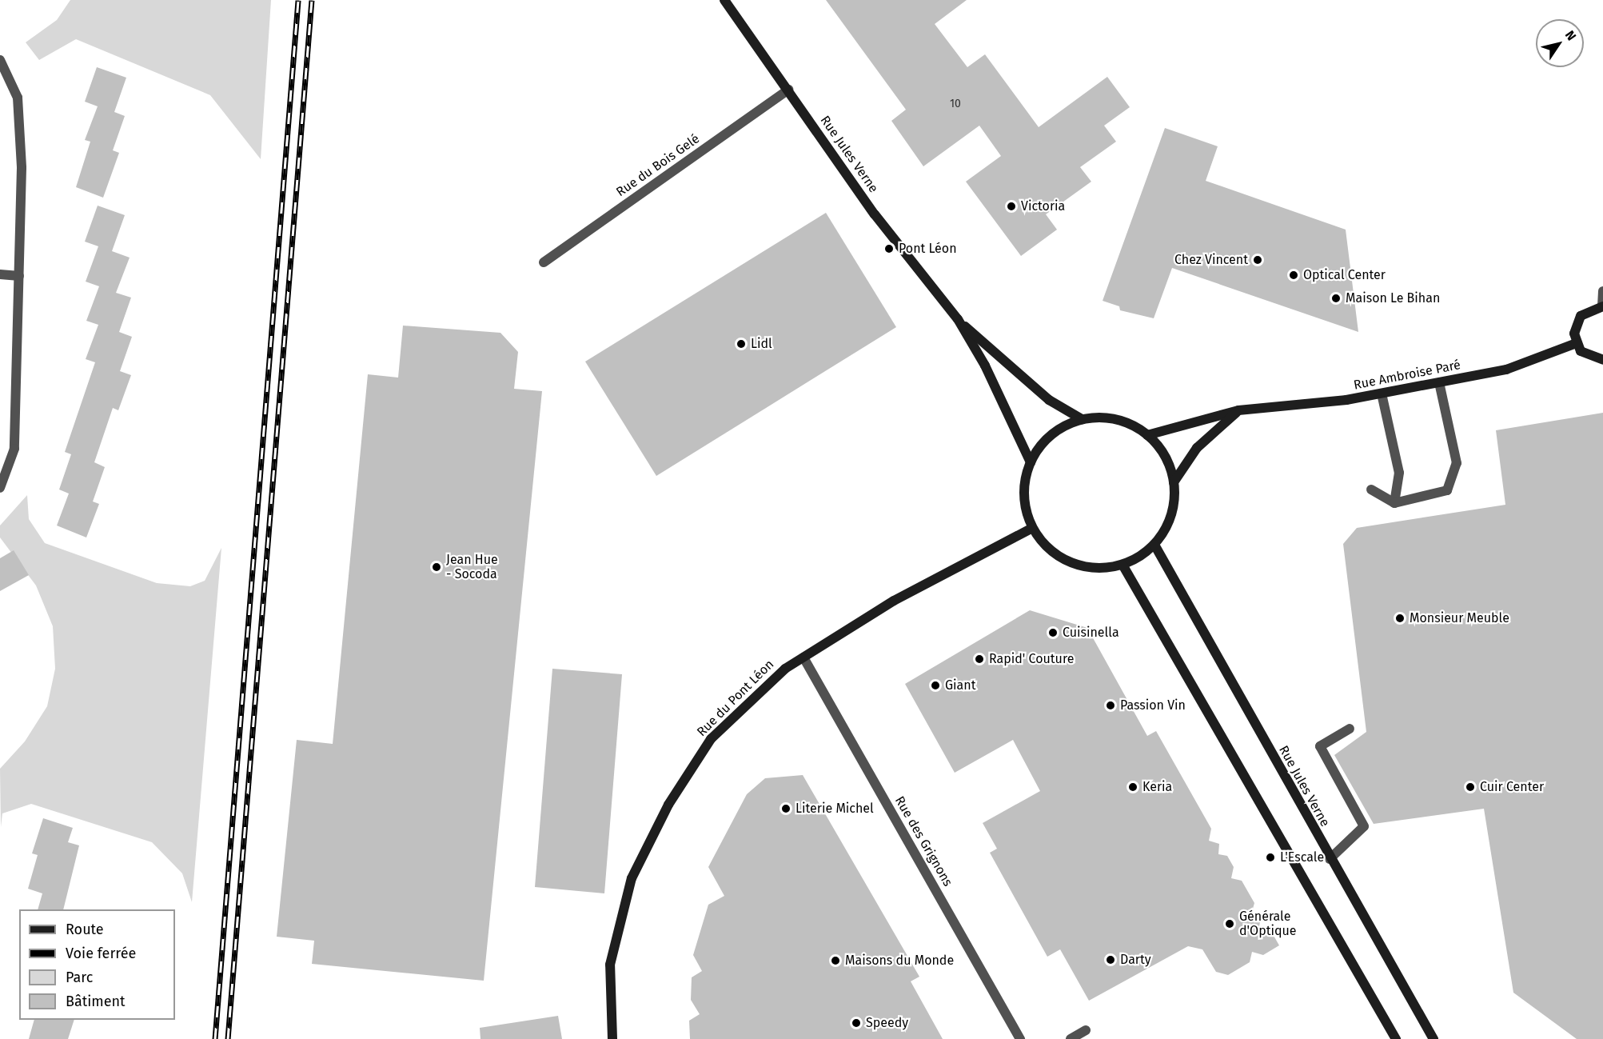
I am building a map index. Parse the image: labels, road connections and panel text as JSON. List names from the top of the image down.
{
  "streets": {
    "street": [
      "Rue Jules Verne",
      "Rue du Bois Gelé",
      "Rue Ambroise Paré",
      "Rue du Pont Léon",
      "Rue des Grignons"
    ]
  },
  "crossings": [
    ["Rue Jules Verne", "Rue du Bois Gelé"],
    ["Rue Jules Verne", "Rue Ambroise Paré"],
    ["Rue Jules Verne", "Rue du Pont Léon"],
    ["Rue Ambroise Paré", "Rue du Pont Léon"],
    ["Rue du Pont Léon", "Rue des Grignons"]
  ],
  "places": [
    "Victoria",
    "Pont Léon",
    "Chez Vincent",
    "Optical Center",
    "Maison Le Bihan",
    "Lidl",
    "Jean Hue - Socoda",
    "Monsieur Meuble",
    "Cuisinella",
    "Rapid' Couture",
    "Giant",
    "Passion Vin",
    "Keria",
    "Cuir Center",
    "Literie Michel",
    "L'Escale",
    "Générale d'Optique",
    "Darty",
    "Maisons du Monde",
    "Speedy"
  ],
  "house_numbers": ["10"],
  "legend": [
    "Route",
    "Voie ferrée",
    "Parc",
    "Bâtiment"
  ],
  "north": "top right"
}
